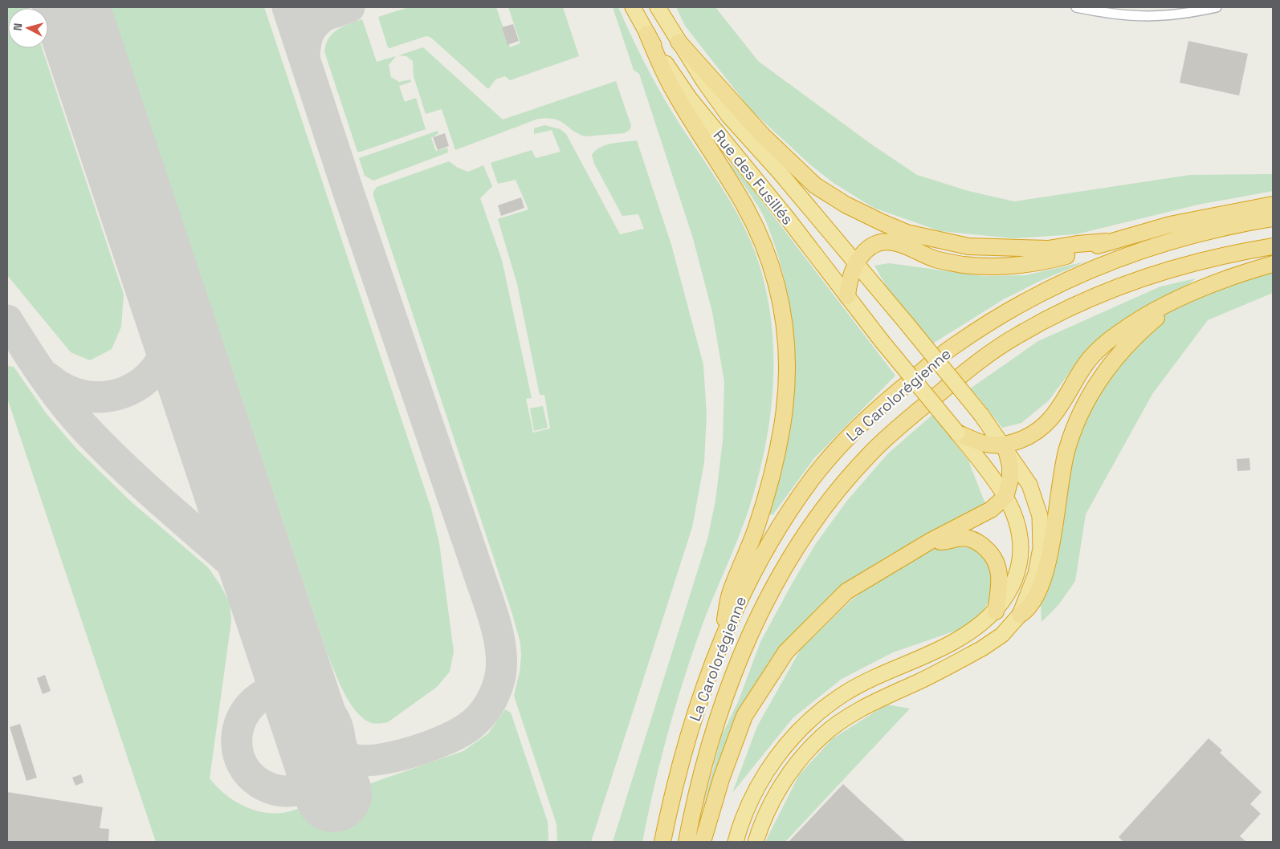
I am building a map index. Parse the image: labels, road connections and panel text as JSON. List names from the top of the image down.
{
  "streets": {
    "highway": ["Rue des Fusillés", "La Carolorégienne"]
  },
  "north": "left"
}
